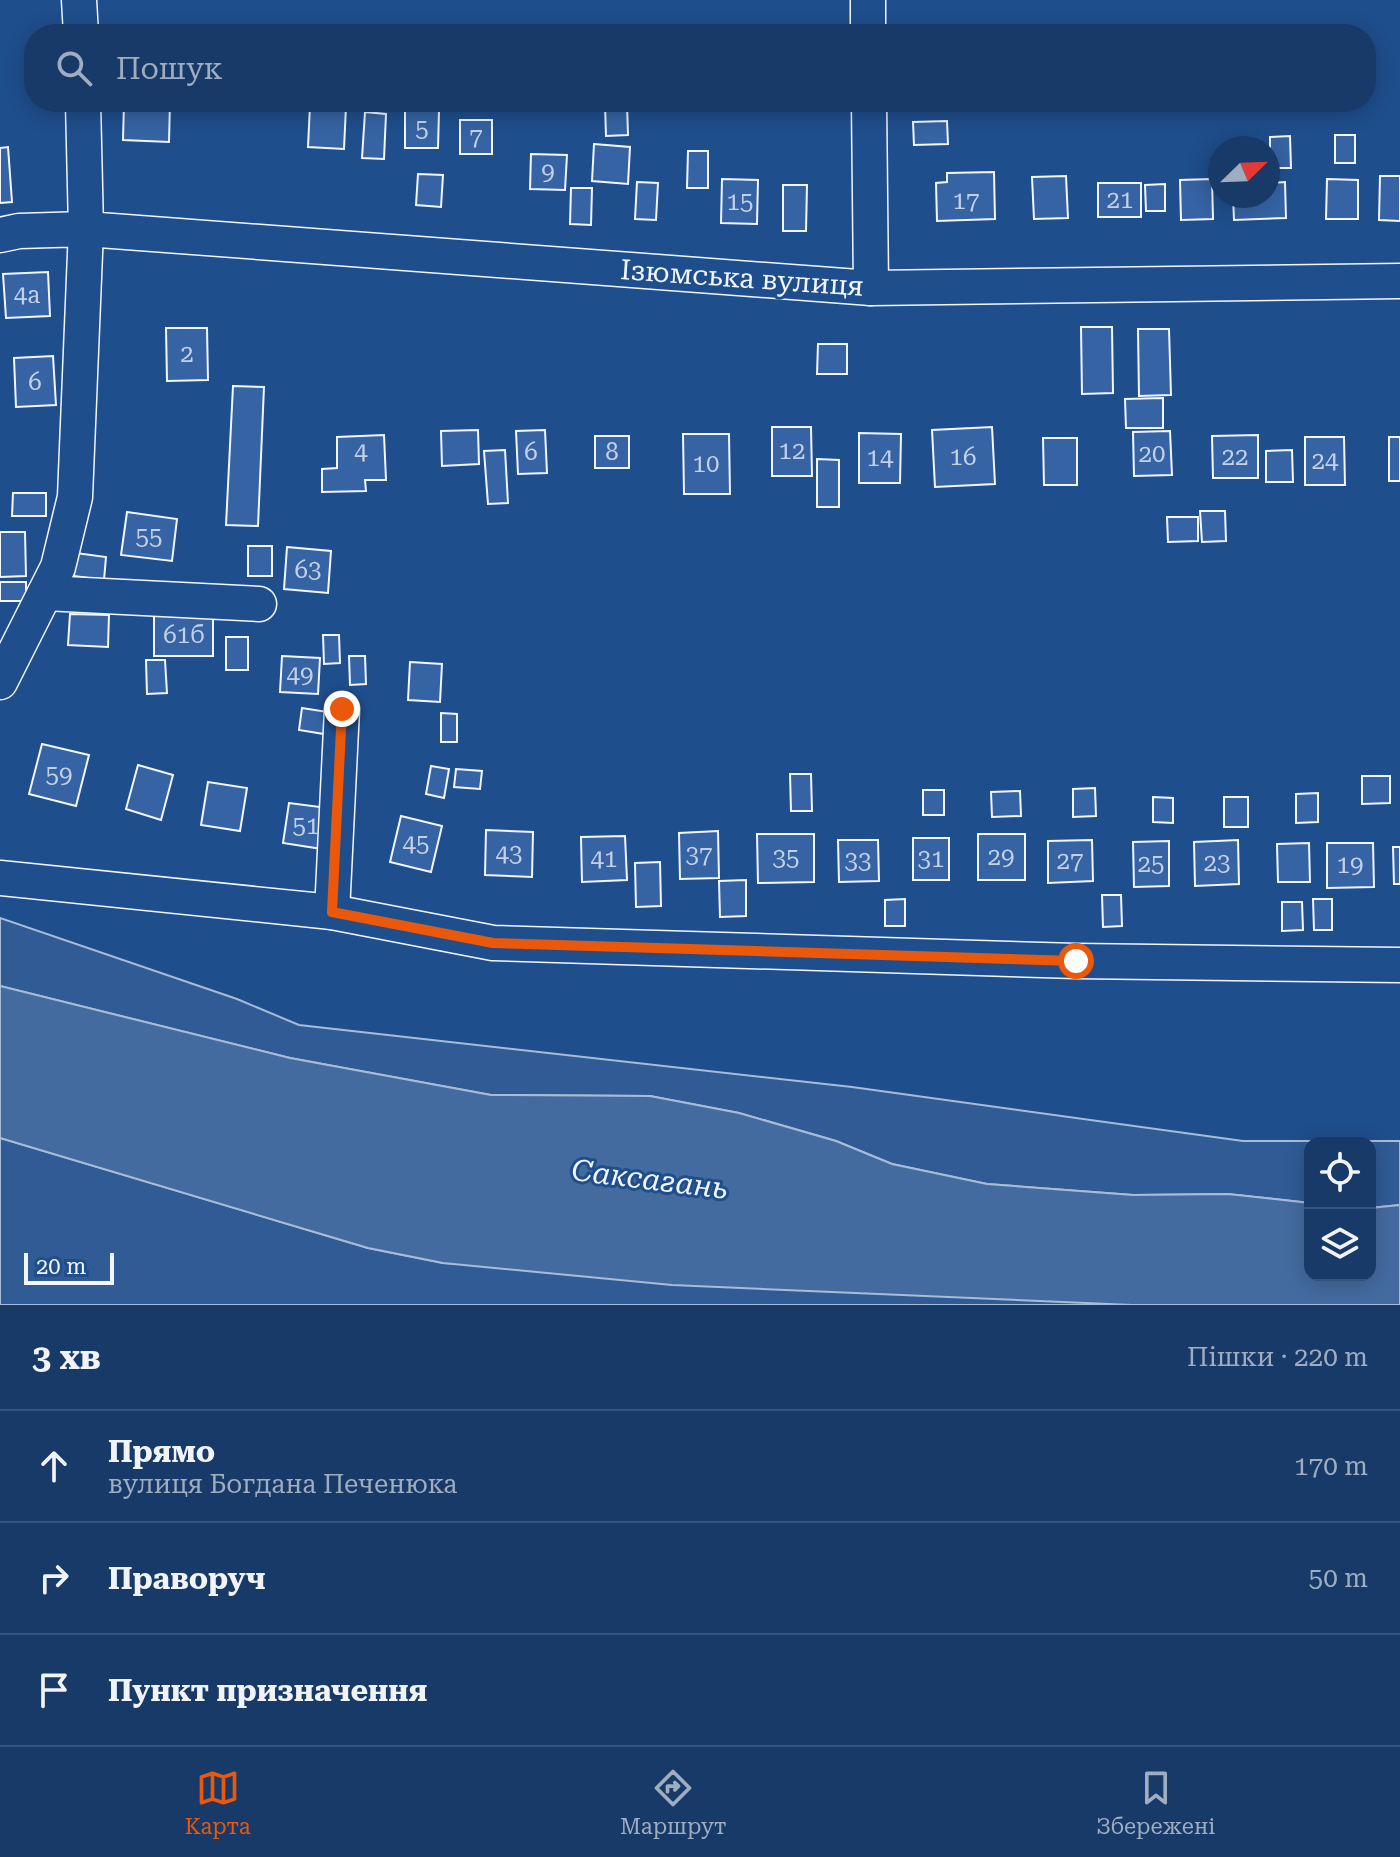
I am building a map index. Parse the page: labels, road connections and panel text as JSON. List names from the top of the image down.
{
  "streets": {
    "street": ["Ізюмська вулиця"]
  },
  "water": ["Саксагань"],
  "house_numbers": [
    "5",
    "7",
    "9",
    "21",
    "17",
    "15",
    "4а",
    "2",
    "6",
    "12",
    "4",
    "6",
    "8",
    "20",
    "16",
    "22",
    "14",
    "24",
    "10",
    "55",
    "63",
    "61б",
    "49",
    "59",
    "51",
    "45",
    "43",
    "37",
    "29",
    "35",
    "41",
    "31",
    "33",
    "27",
    "23",
    "25",
    "19"
  ],
  "scale_bar": "20 m",
  "north": "top right",
  "page": {
    "search": "Пошук",
    "scale": "20 m",
    "heading": ["3 хв", "Пішки · 220 m"],
    "list": [
      ["Прямо", "вулиця Богдана Печенюка", "170 m"],
      ["Праворуч", "50 m"],
      "Пункт призначення"
    ],
    "nav": ["Карта", "Маршрут", "Збережені"]
  }
}
